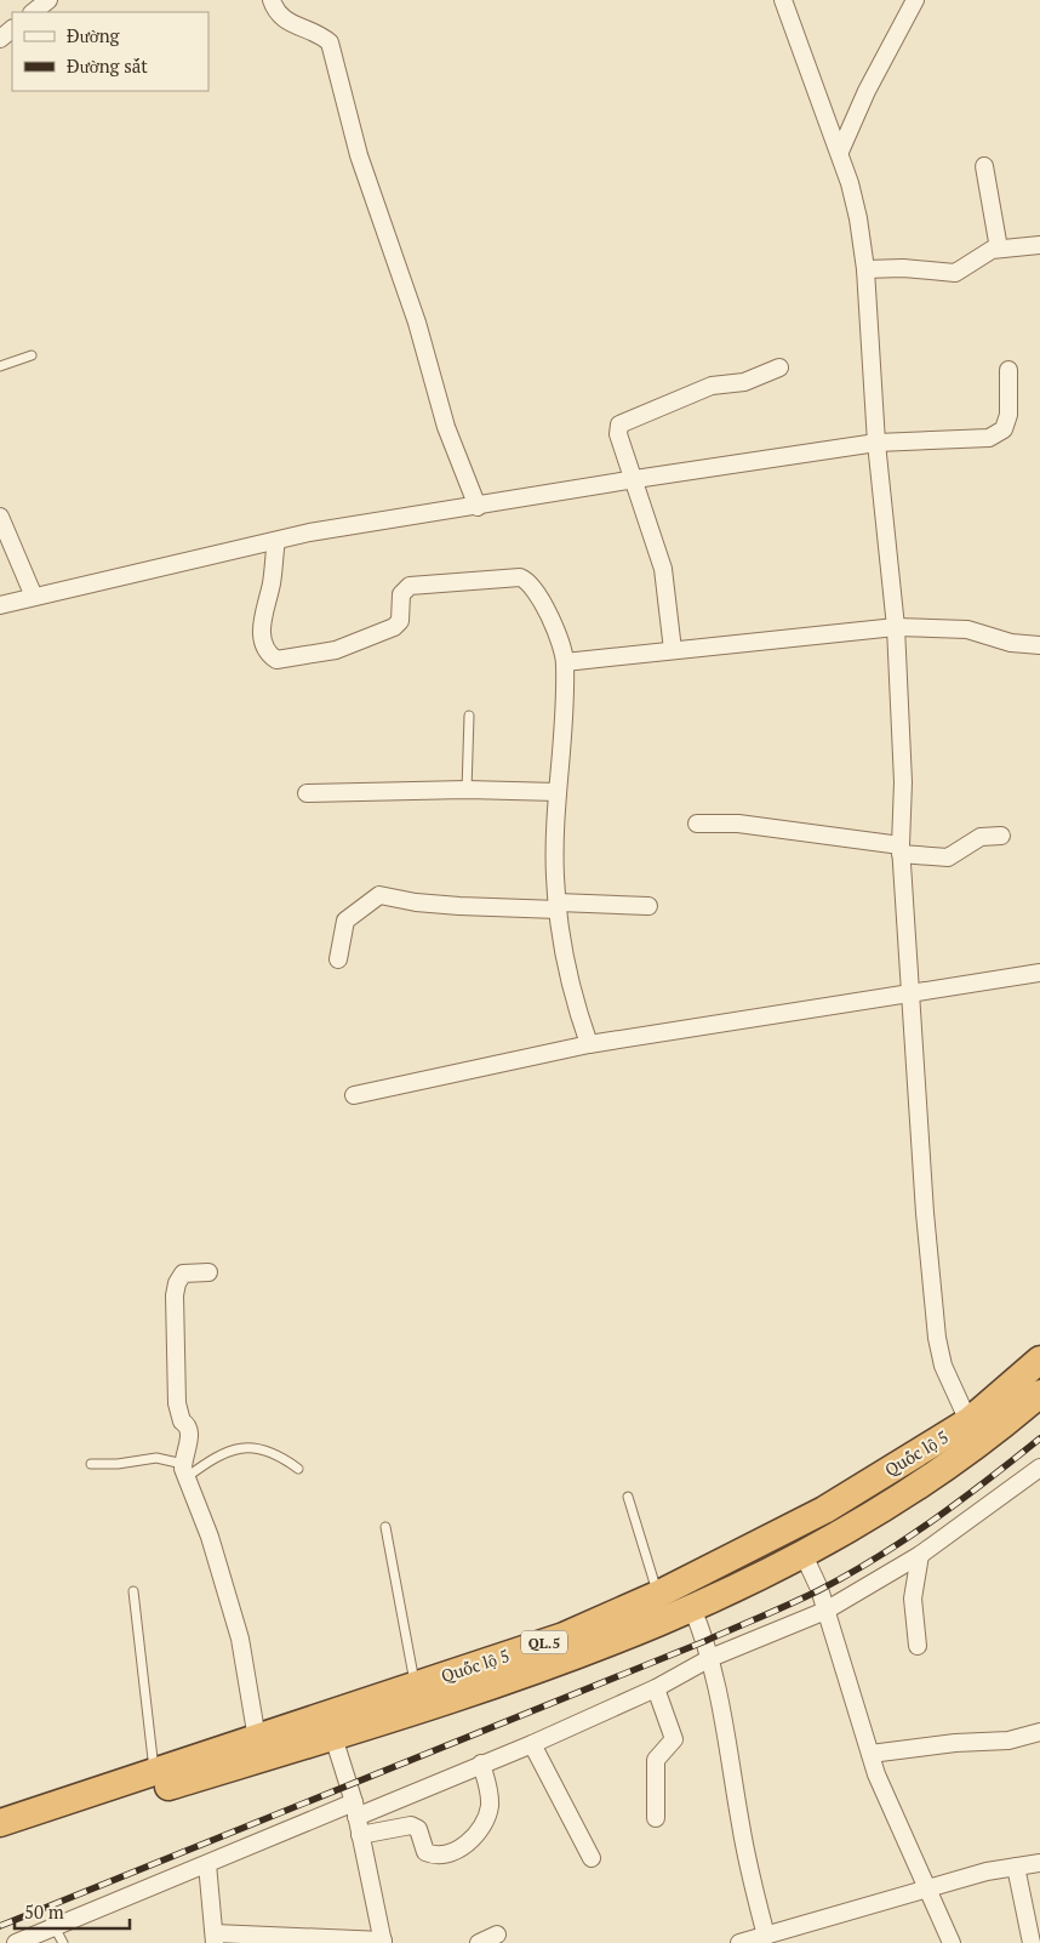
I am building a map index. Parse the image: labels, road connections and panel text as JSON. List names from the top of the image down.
{
  "streets": {
    "highway": ["Quốc lộ 5", "QL.5"]
  },
  "legend": ["Đường", "Đường sắt"],
  "scale_bar": "50 m"
}
